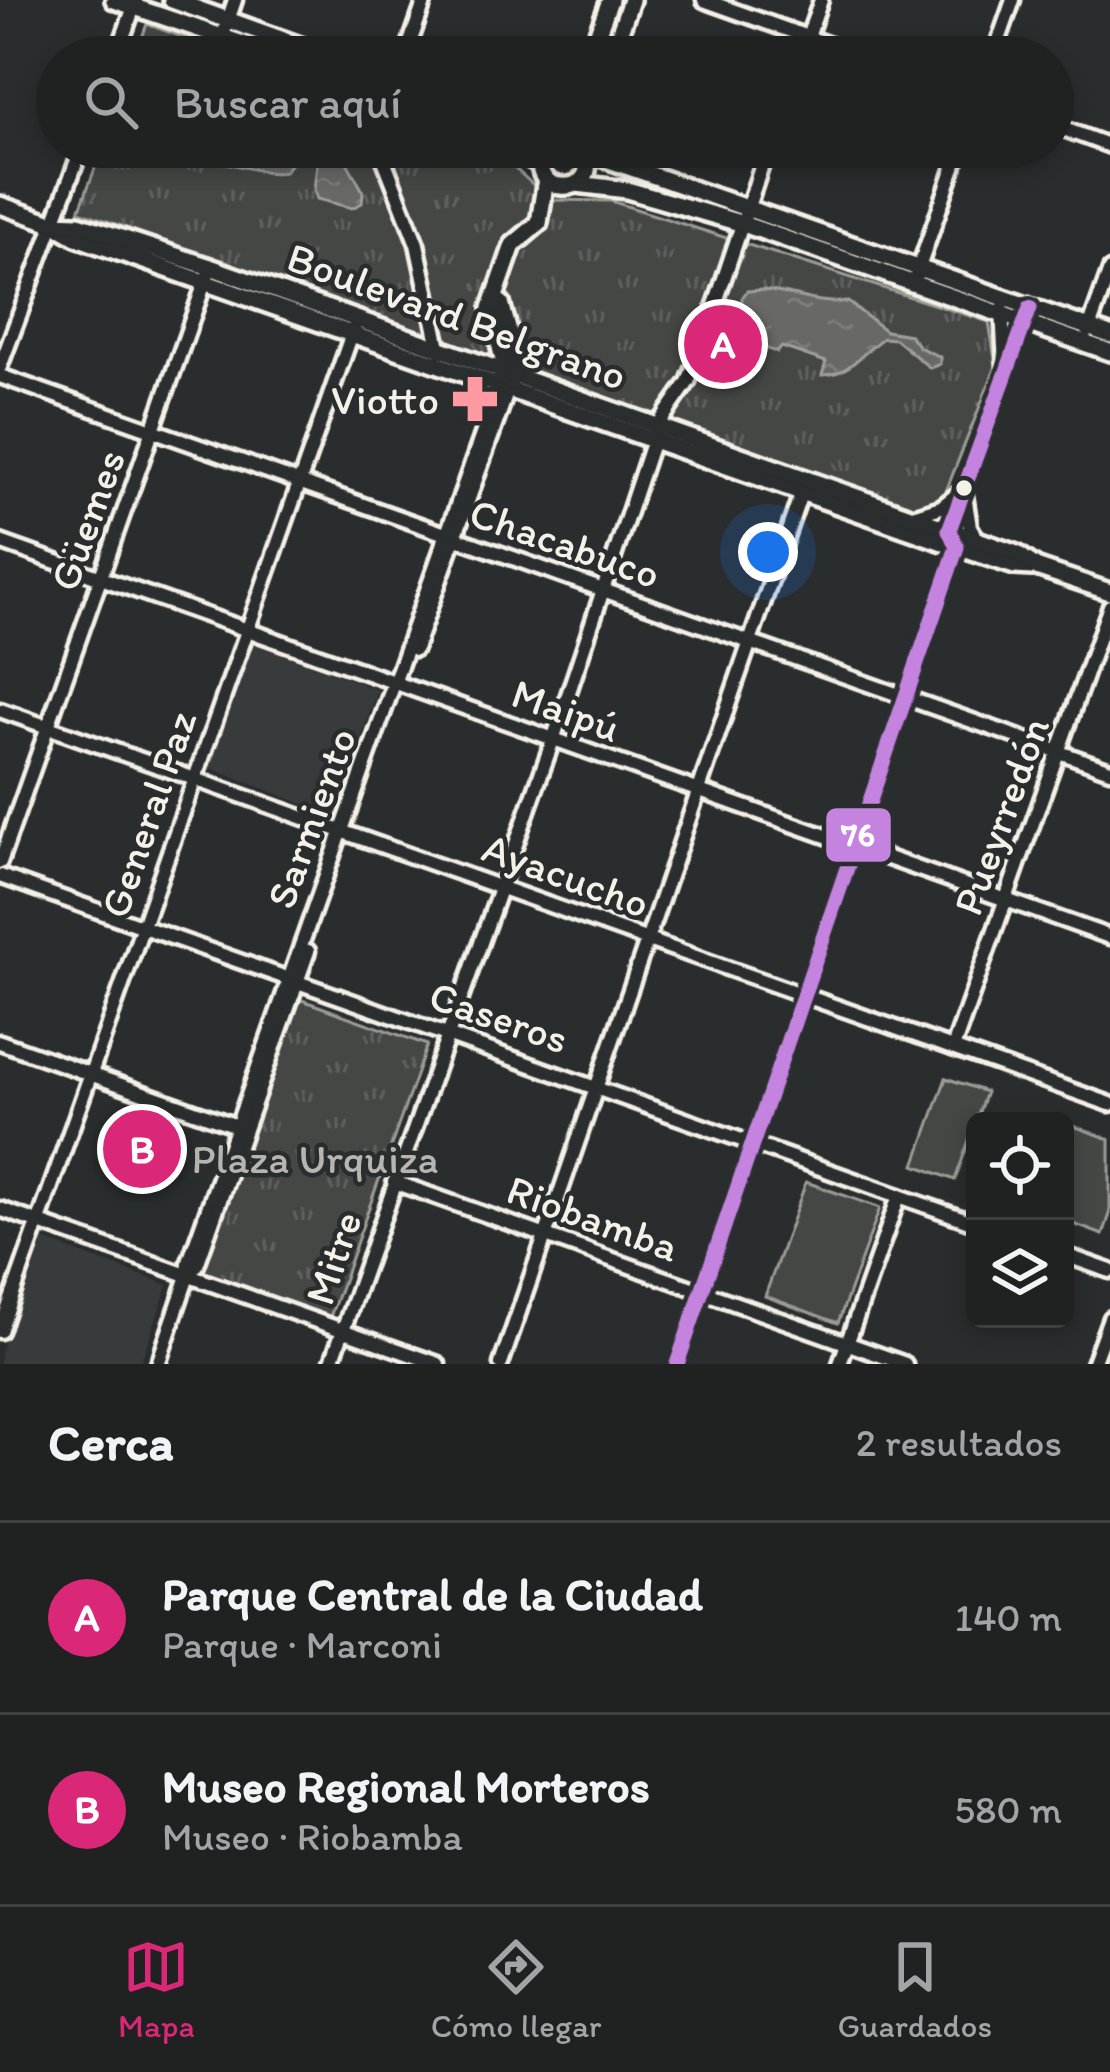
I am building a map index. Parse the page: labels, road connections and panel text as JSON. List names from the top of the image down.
{
  "streets": {
    "street": [
      "Boulevard Belgrano",
      "Güemes",
      "Chacabuco",
      "Maipú",
      "General Paz",
      "Pueyrredón",
      "Sarmiento",
      "Ayacucho",
      "Caseros",
      "Riobamba",
      "Mitre"
    ]
  },
  "crossings": [
    ["Boulevard Belgrano", "Güemes"],
    ["Boulevard Belgrano", "General Paz"],
    ["Boulevard Belgrano", "Sarmiento"],
    ["Boulevard Belgrano", "Mitre"],
    ["Güemes", "Chacabuco"],
    ["Güemes", "Maipú"],
    ["Güemes", "Ayacucho"],
    ["Chacabuco", "General Paz"],
    ["Chacabuco", "Pueyrredón"],
    ["Chacabuco", "Sarmiento"],
    ["Chacabuco", "Mitre"],
    ["Maipú", "General Paz"],
    ["Maipú", "Pueyrredón"],
    ["Maipú", "Sarmiento"],
    ["Maipú", "Mitre"],
    ["General Paz", "Ayacucho"],
    ["General Paz", "Caseros"],
    ["Pueyrredón", "Ayacucho"],
    ["Sarmiento", "Ayacucho"],
    ["Sarmiento", "Caseros"],
    ["Ayacucho", "Mitre"],
    ["Caseros", "Mitre"],
    ["Riobamba", "Mitre"]
  ],
  "parks": ["Plaza Urquiza"],
  "places": {
    "pharmacy": ["Viotto"]
  },
  "lines": ["transit line 76"],
  "page": {
    "search": "Buscar aquí",
    "pins": ["A", "B"],
    "heading": ["Cerca", "2 resultados"],
    "list": [
      {
        "mark": "A",
        "name": "Parque Central de la Ciudad",
        "note": "Parque · Marconi",
        "value": "140 m"
      },
      {
        "mark": "B",
        "name": "Museo Regional Morteros",
        "note": "Museo · Riobamba",
        "value": "580 m"
      }
    ],
    "nav": ["Mapa", "Cómo llegar", "Guardados"]
  }
}
